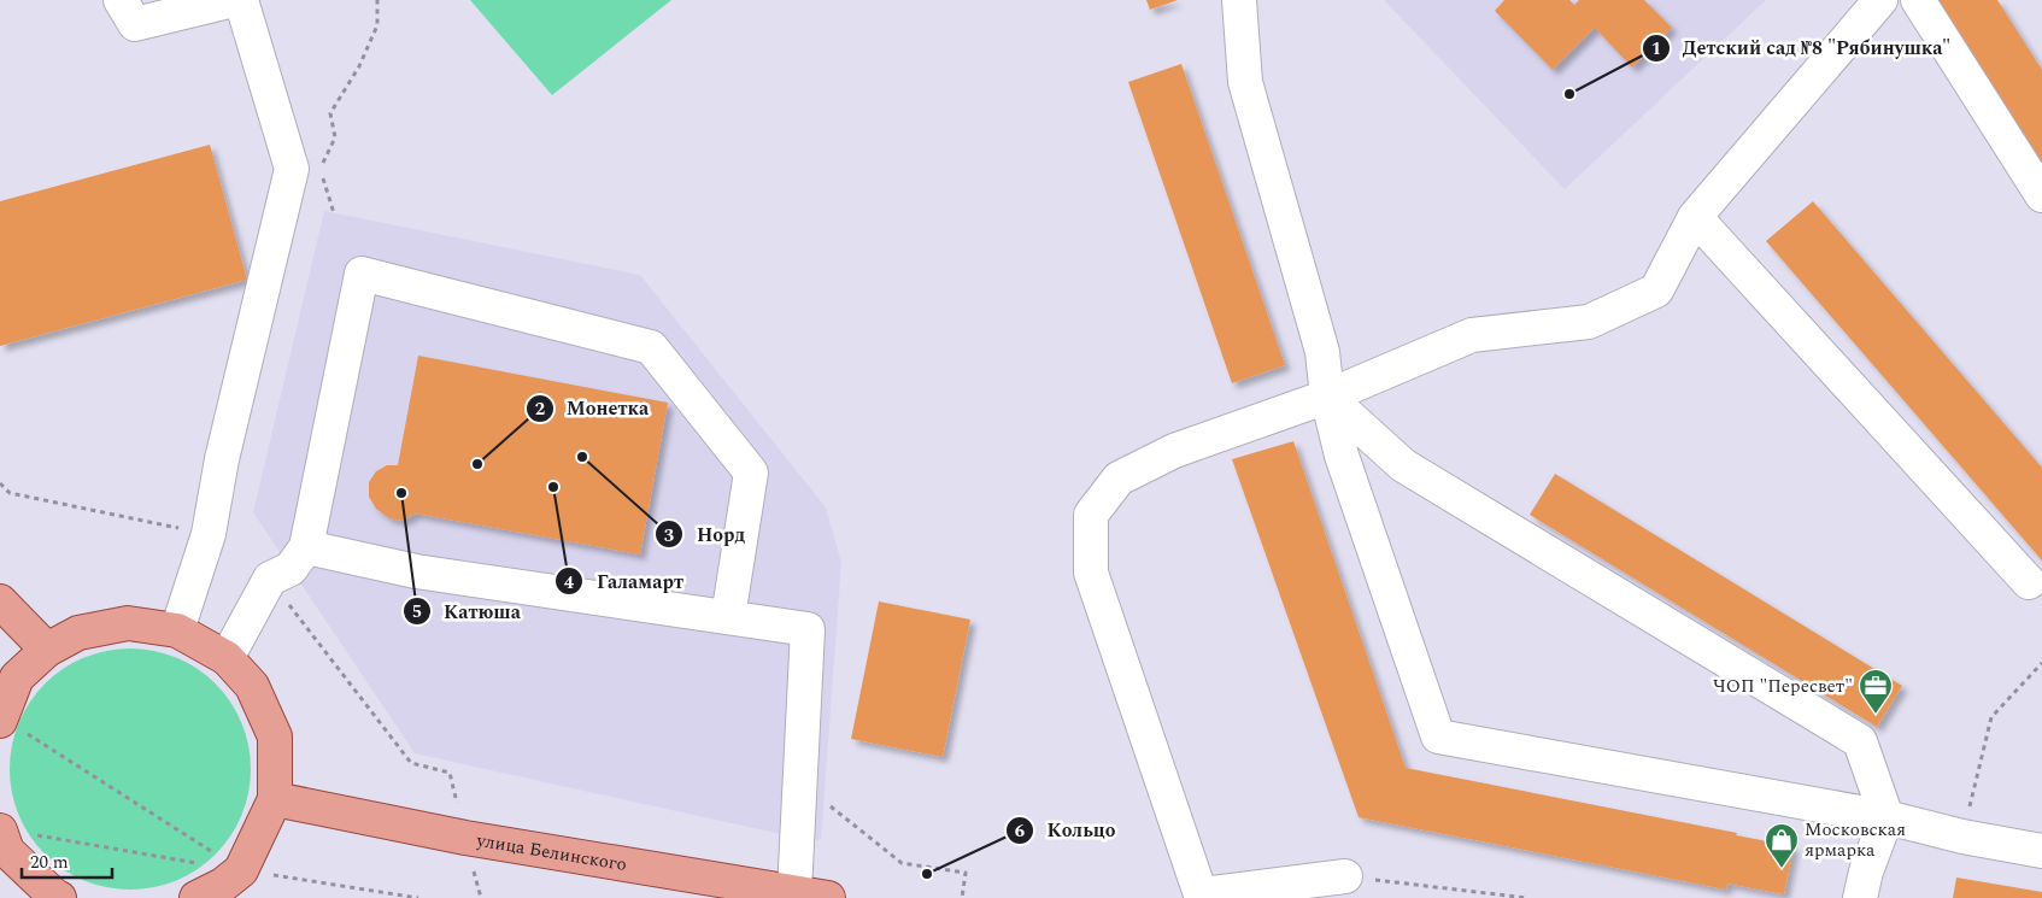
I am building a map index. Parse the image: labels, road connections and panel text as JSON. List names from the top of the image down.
{
  "streets": {
    "main road": ["улица Белинского"]
  },
  "places": {
    "other": [
      "Детский сад №8 \"Рябинушка\"",
      "Норд",
      "Монетка",
      "Галамарт",
      "Катюша",
      "Кольцо"
    ],
    "office": ["ЧОП \"Пересвет\""],
    "shop": ["Московская ярмарка"]
  },
  "scale_bar": "20 m"
}
